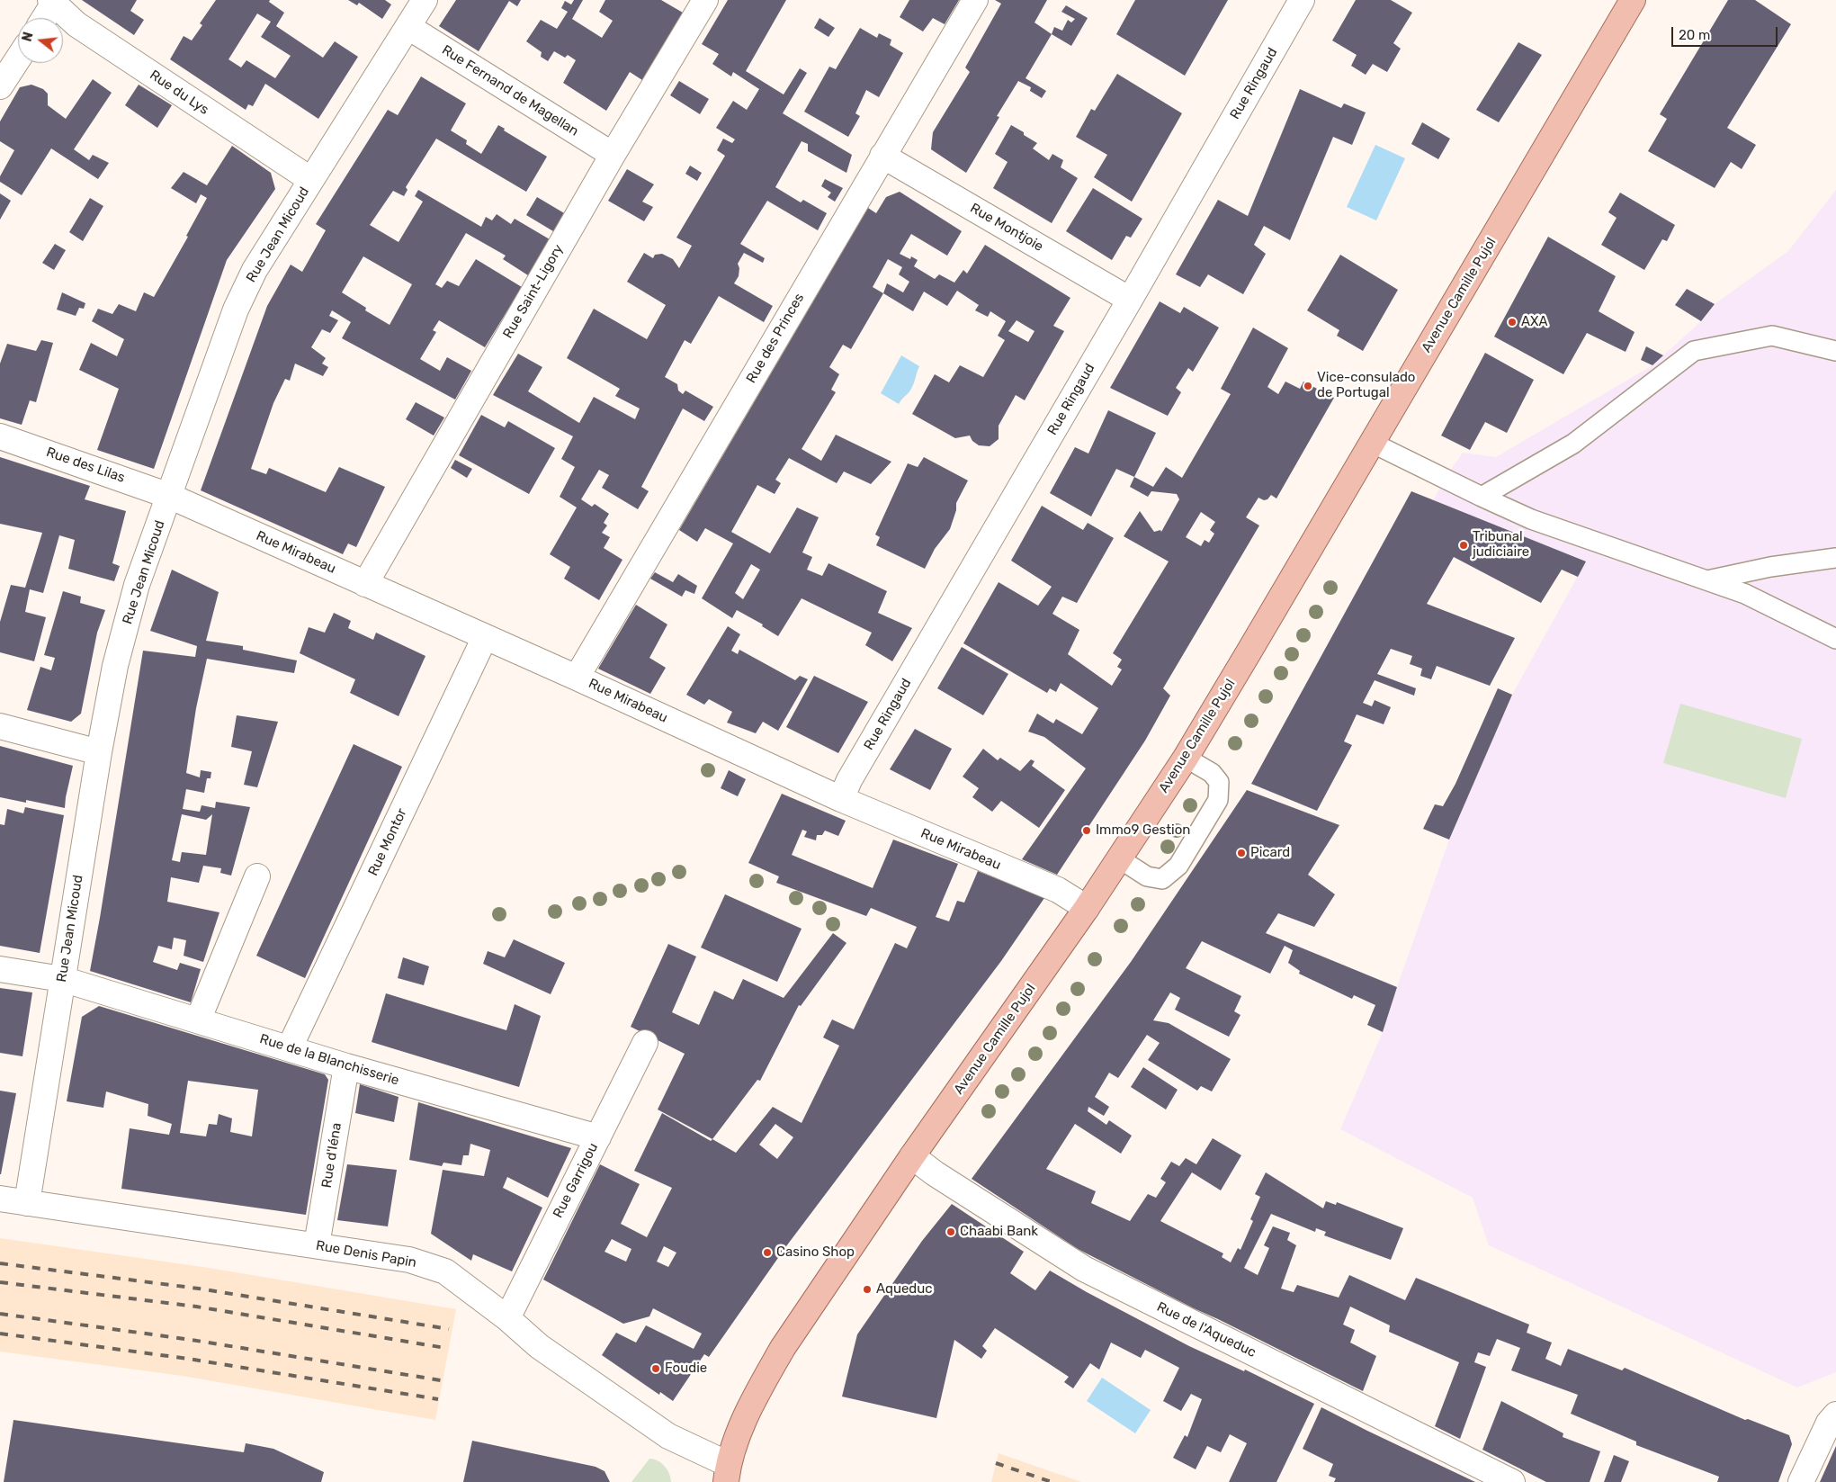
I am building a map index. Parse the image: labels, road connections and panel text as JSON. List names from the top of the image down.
{
  "streets": {
    "main road": ["Avenue Camille Pujol"],
    "street": [
      "Rue Ringaud",
      "Rue Fernand de Magellan",
      "Rue du Lys",
      "Rue Montjoie",
      "Rue Jean Micoud",
      "Rue Saint-Ligory",
      "Rue des Princes",
      "Rue des Lilas",
      "Rue Mirabeau",
      "Rue Montor",
      "Rue de la Blanchisserie",
      "Rue d'Iéna",
      "Rue Garrigou",
      "Rue Denis Papin",
      "Rue de l'Aqueduc"
    ]
  },
  "crossings": [
    ["Rue Ringaud", "Rue Montjoie"],
    ["Rue Ringaud", "Rue Mirabeau"],
    ["Rue Fernand de Magellan", "Rue Jean Micoud"],
    ["Rue Fernand de Magellan", "Rue Saint-Ligory"],
    ["Rue du Lys", "Rue Jean Micoud"],
    ["Rue Montjoie", "Rue des Princes"],
    ["Rue Jean Micoud", "Rue des Lilas"],
    ["Rue Jean Micoud", "Rue Mirabeau"],
    ["Rue Jean Micoud", "Rue de la Blanchisserie"],
    ["Rue Jean Micoud", "Rue Denis Papin"],
    ["Rue Saint-Ligory", "Rue Mirabeau"],
    ["Avenue Camille Pujol", "Rue Mirabeau"],
    ["Avenue Camille Pujol", "Rue Denis Papin"],
    ["Avenue Camille Pujol", "Rue de l'Aqueduc"],
    ["Rue des Princes", "Rue Mirabeau"],
    ["Rue des Lilas", "Rue Mirabeau"],
    ["Rue Mirabeau", "Rue Montor"],
    ["Rue Montor", "Rue de la Blanchisserie"],
    ["Rue de la Blanchisserie", "Rue d'Iéna"],
    ["Rue de la Blanchisserie", "Rue Garrigou"],
    ["Rue d'Iéna", "Rue Denis Papin"],
    ["Rue Garrigou", "Rue Denis Papin"]
  ],
  "places": [
    "AXA",
    "Vice-consulado de Portugal",
    "Tribunal judiciaire",
    "Immo9 Gestion",
    "Picard",
    "Chaabi Bank",
    "Casino Shop",
    "Aqueduc",
    "Foudie"
  ],
  "scale_bar": "20 m",
  "north": "left"
}
